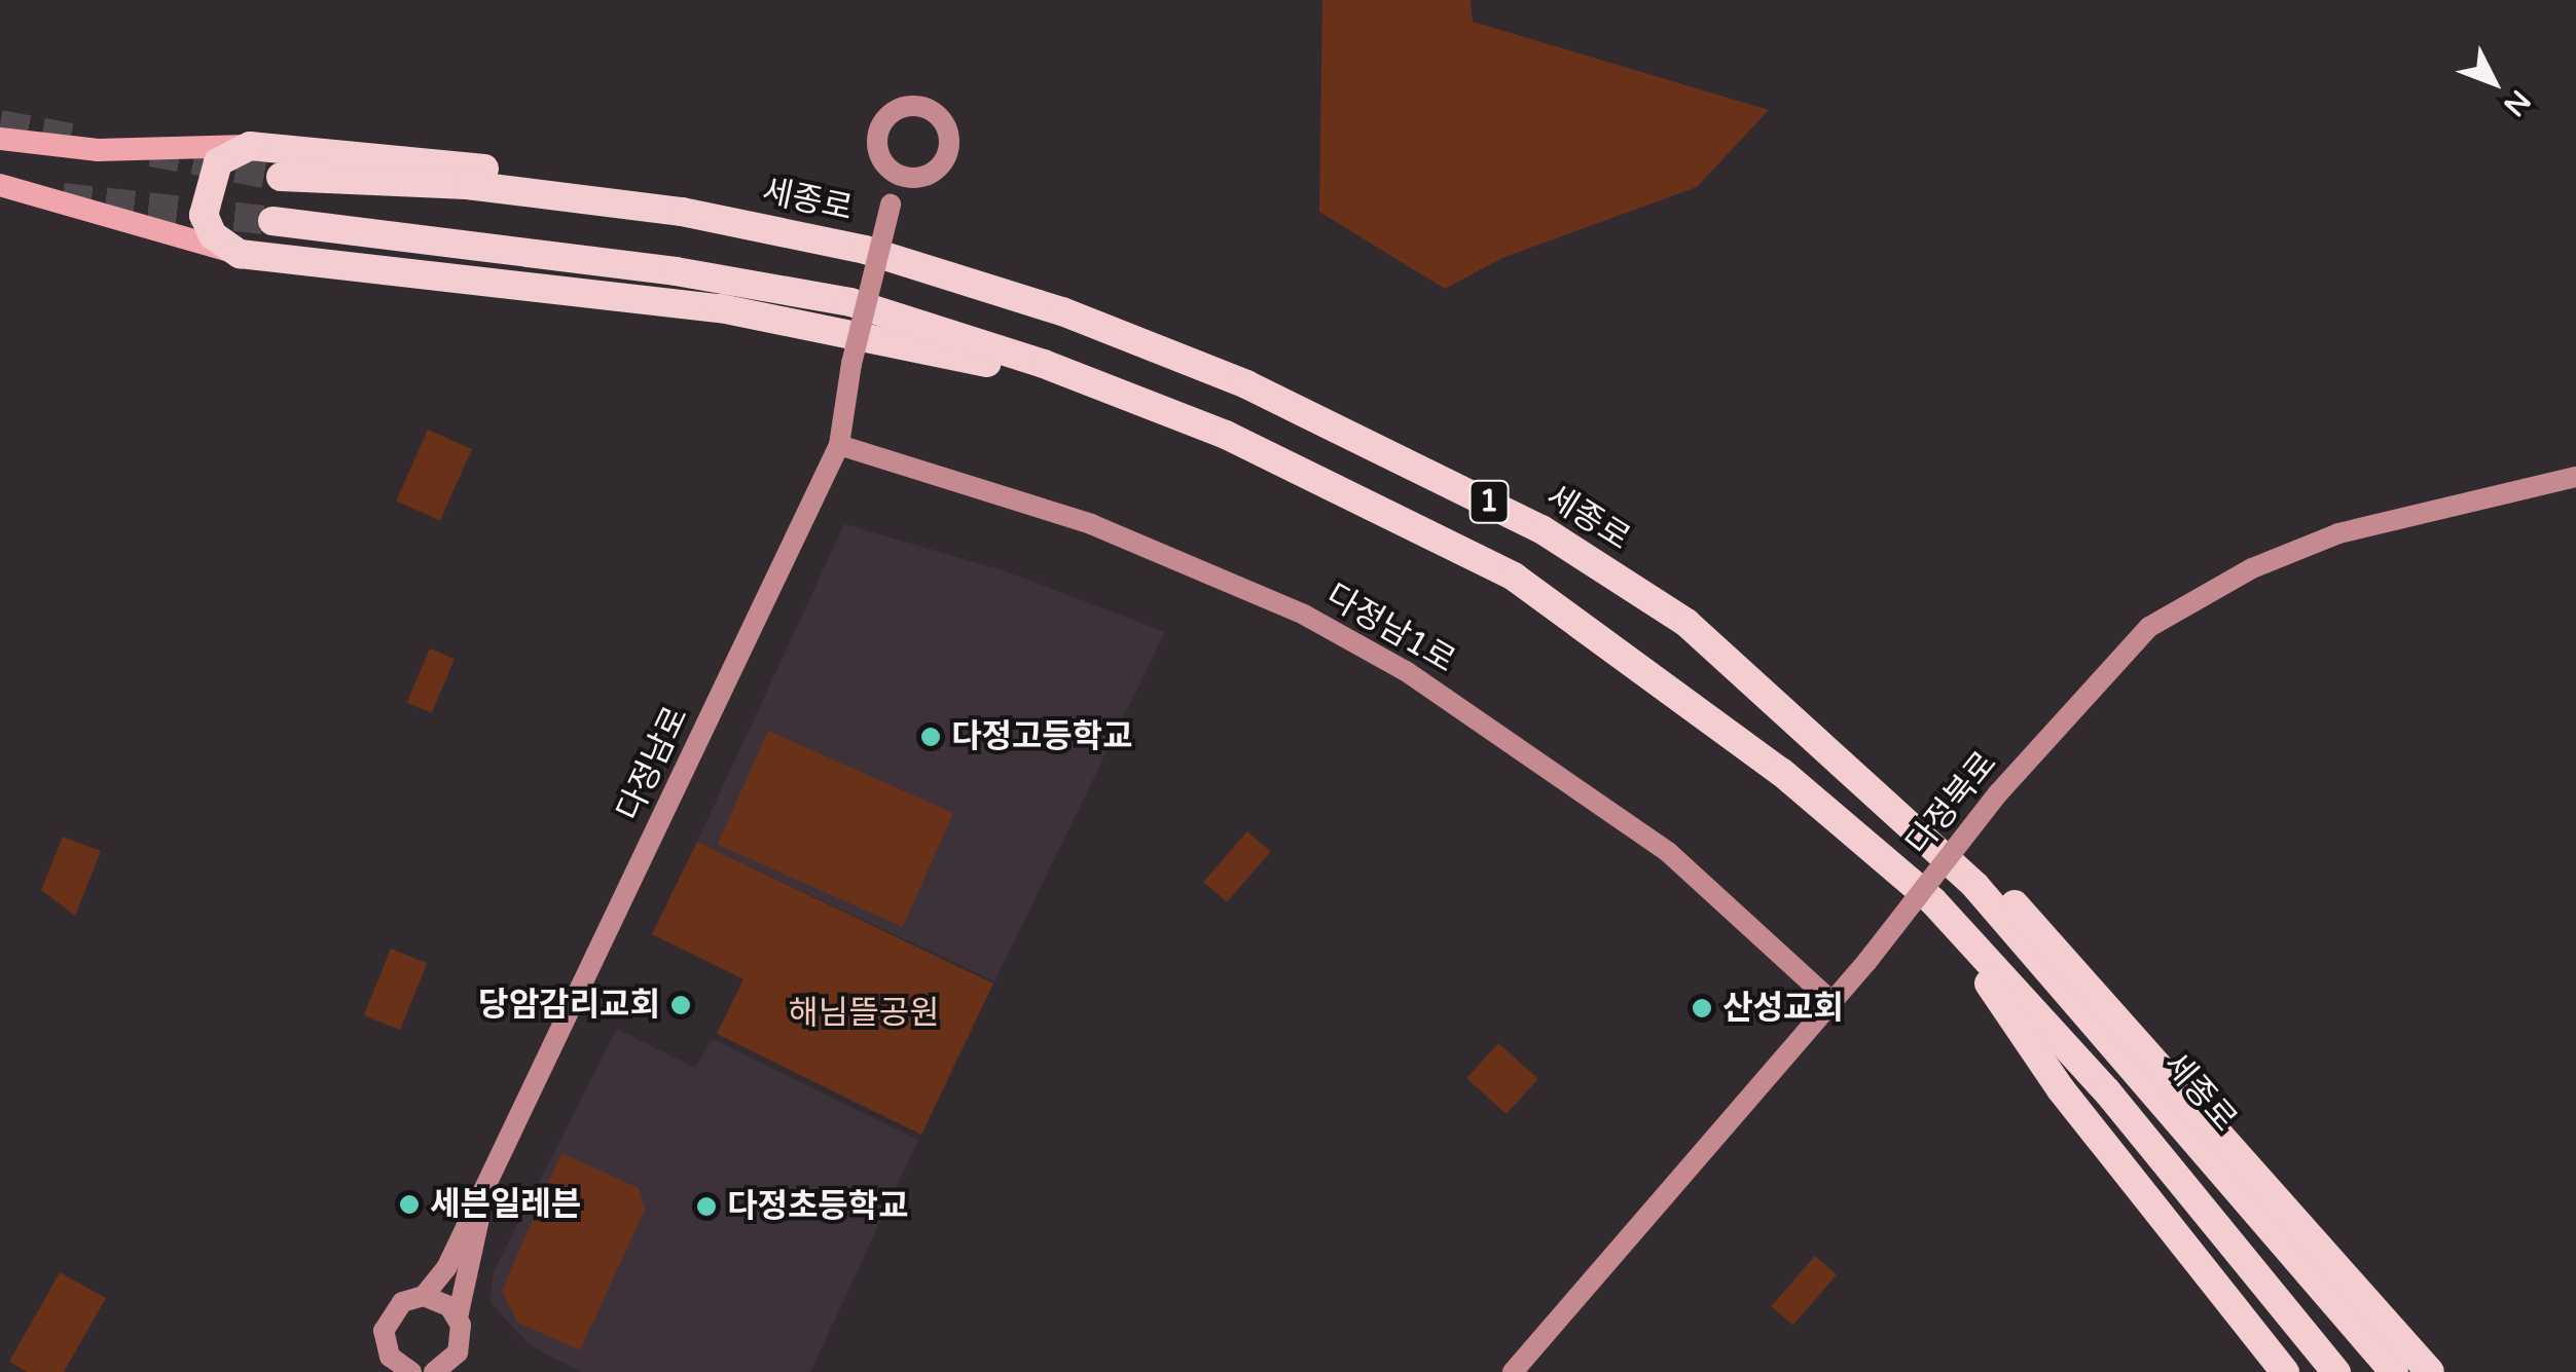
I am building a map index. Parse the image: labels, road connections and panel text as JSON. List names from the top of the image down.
{
  "streets": {
    "highway": ["세종로", "1"],
    "street": ["다정남1로", "다정남로", "다정북로"]
  },
  "crossings": [
    ["다정남1로", "다정남로"],
    ["다정남1로", "다정북로"]
  ],
  "parks": ["해님뜰공원"],
  "places": [
    "다정고등학교",
    "당암감리교회",
    "산성교회",
    "세븐일레븐",
    "다정초등학교"
  ],
  "north": "bottom right"
}
